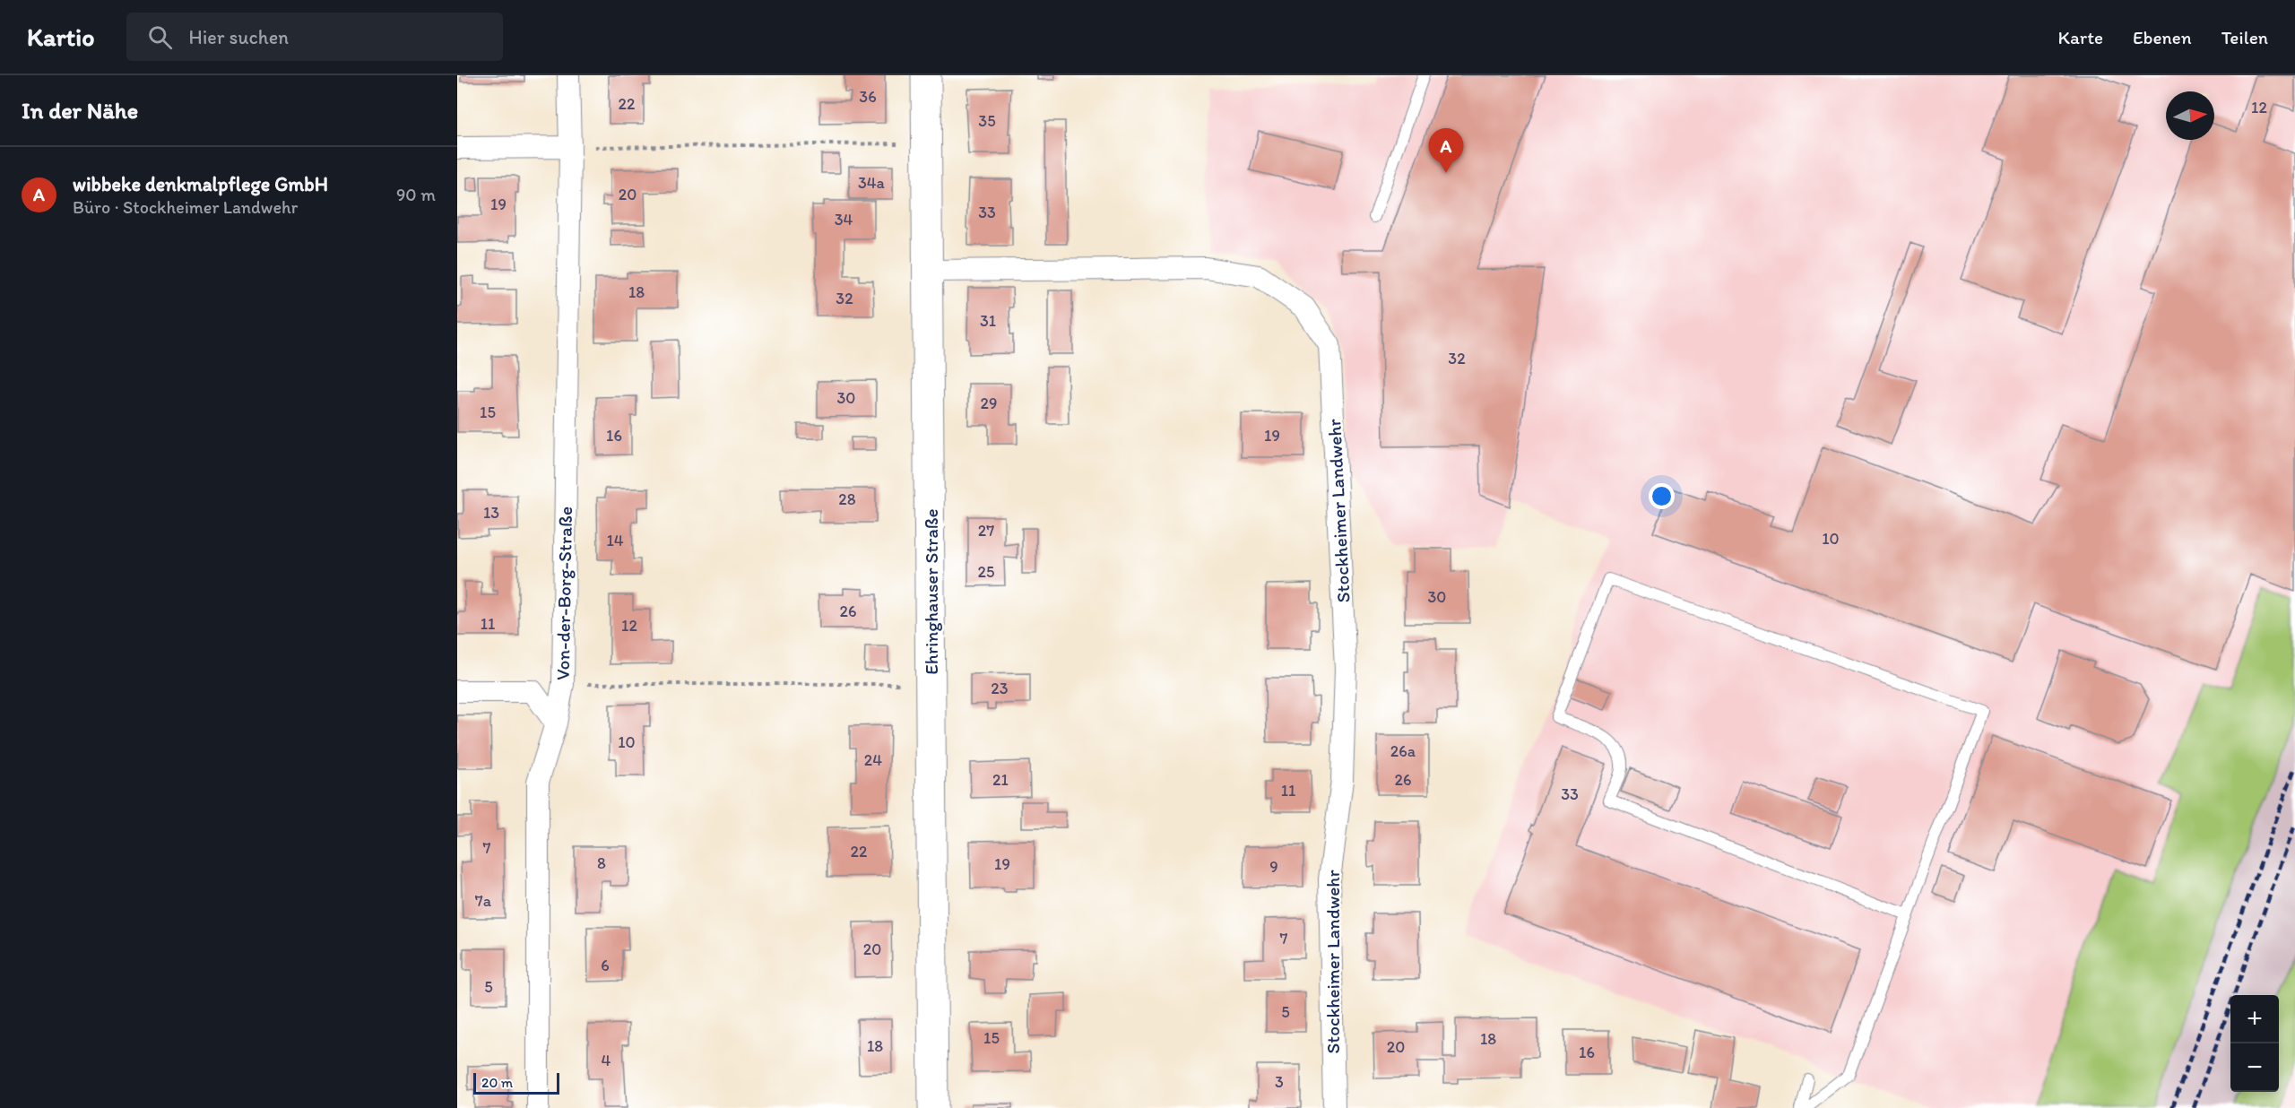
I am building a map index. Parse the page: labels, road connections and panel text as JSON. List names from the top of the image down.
{
  "streets": {
    "street": ["Stockheimer Landwehr", "Ehringhauser Straße", "Von-der-Borg-Straße"]
  },
  "crossings": [
    ["Stockheimer Landwehr", "Ehringhauser Straße"]
  ],
  "house_numbers": [
    "36",
    "22",
    "12",
    "35",
    "34a",
    "20",
    "19",
    "33",
    "34",
    "18",
    "32",
    "31",
    "32",
    "30",
    "29",
    "15",
    "16",
    "19",
    "28",
    "13",
    "27",
    "10",
    "14",
    "25",
    "30",
    "26",
    "11",
    "12",
    "23",
    "10",
    "26a",
    "24",
    "21",
    "26",
    "11",
    "33",
    "7",
    "22",
    "8",
    "19",
    "9",
    "7a",
    "7",
    "20",
    "6",
    "5",
    "5",
    "15",
    "18",
    "18",
    "20",
    "16",
    "4",
    "3"
  ],
  "scale_bar": "20 m",
  "north": "right",
  "page": {
    "header": "Kartio",
    "search": "Hier suchen",
    "nav": ["Karte", "Ebenen", "Teilen"],
    "heading": "In der Nähe",
    "pins": "A",
    "list": [
      {
        "mark": "A",
        "name": "wibbeke denkmalpflege GmbH",
        "note": "Büro · Stockheimer Landwehr",
        "value": "90 m"
      }
    ],
    "map_buttons": ["+", "−"],
    "scale": "20 m"
  }
}
